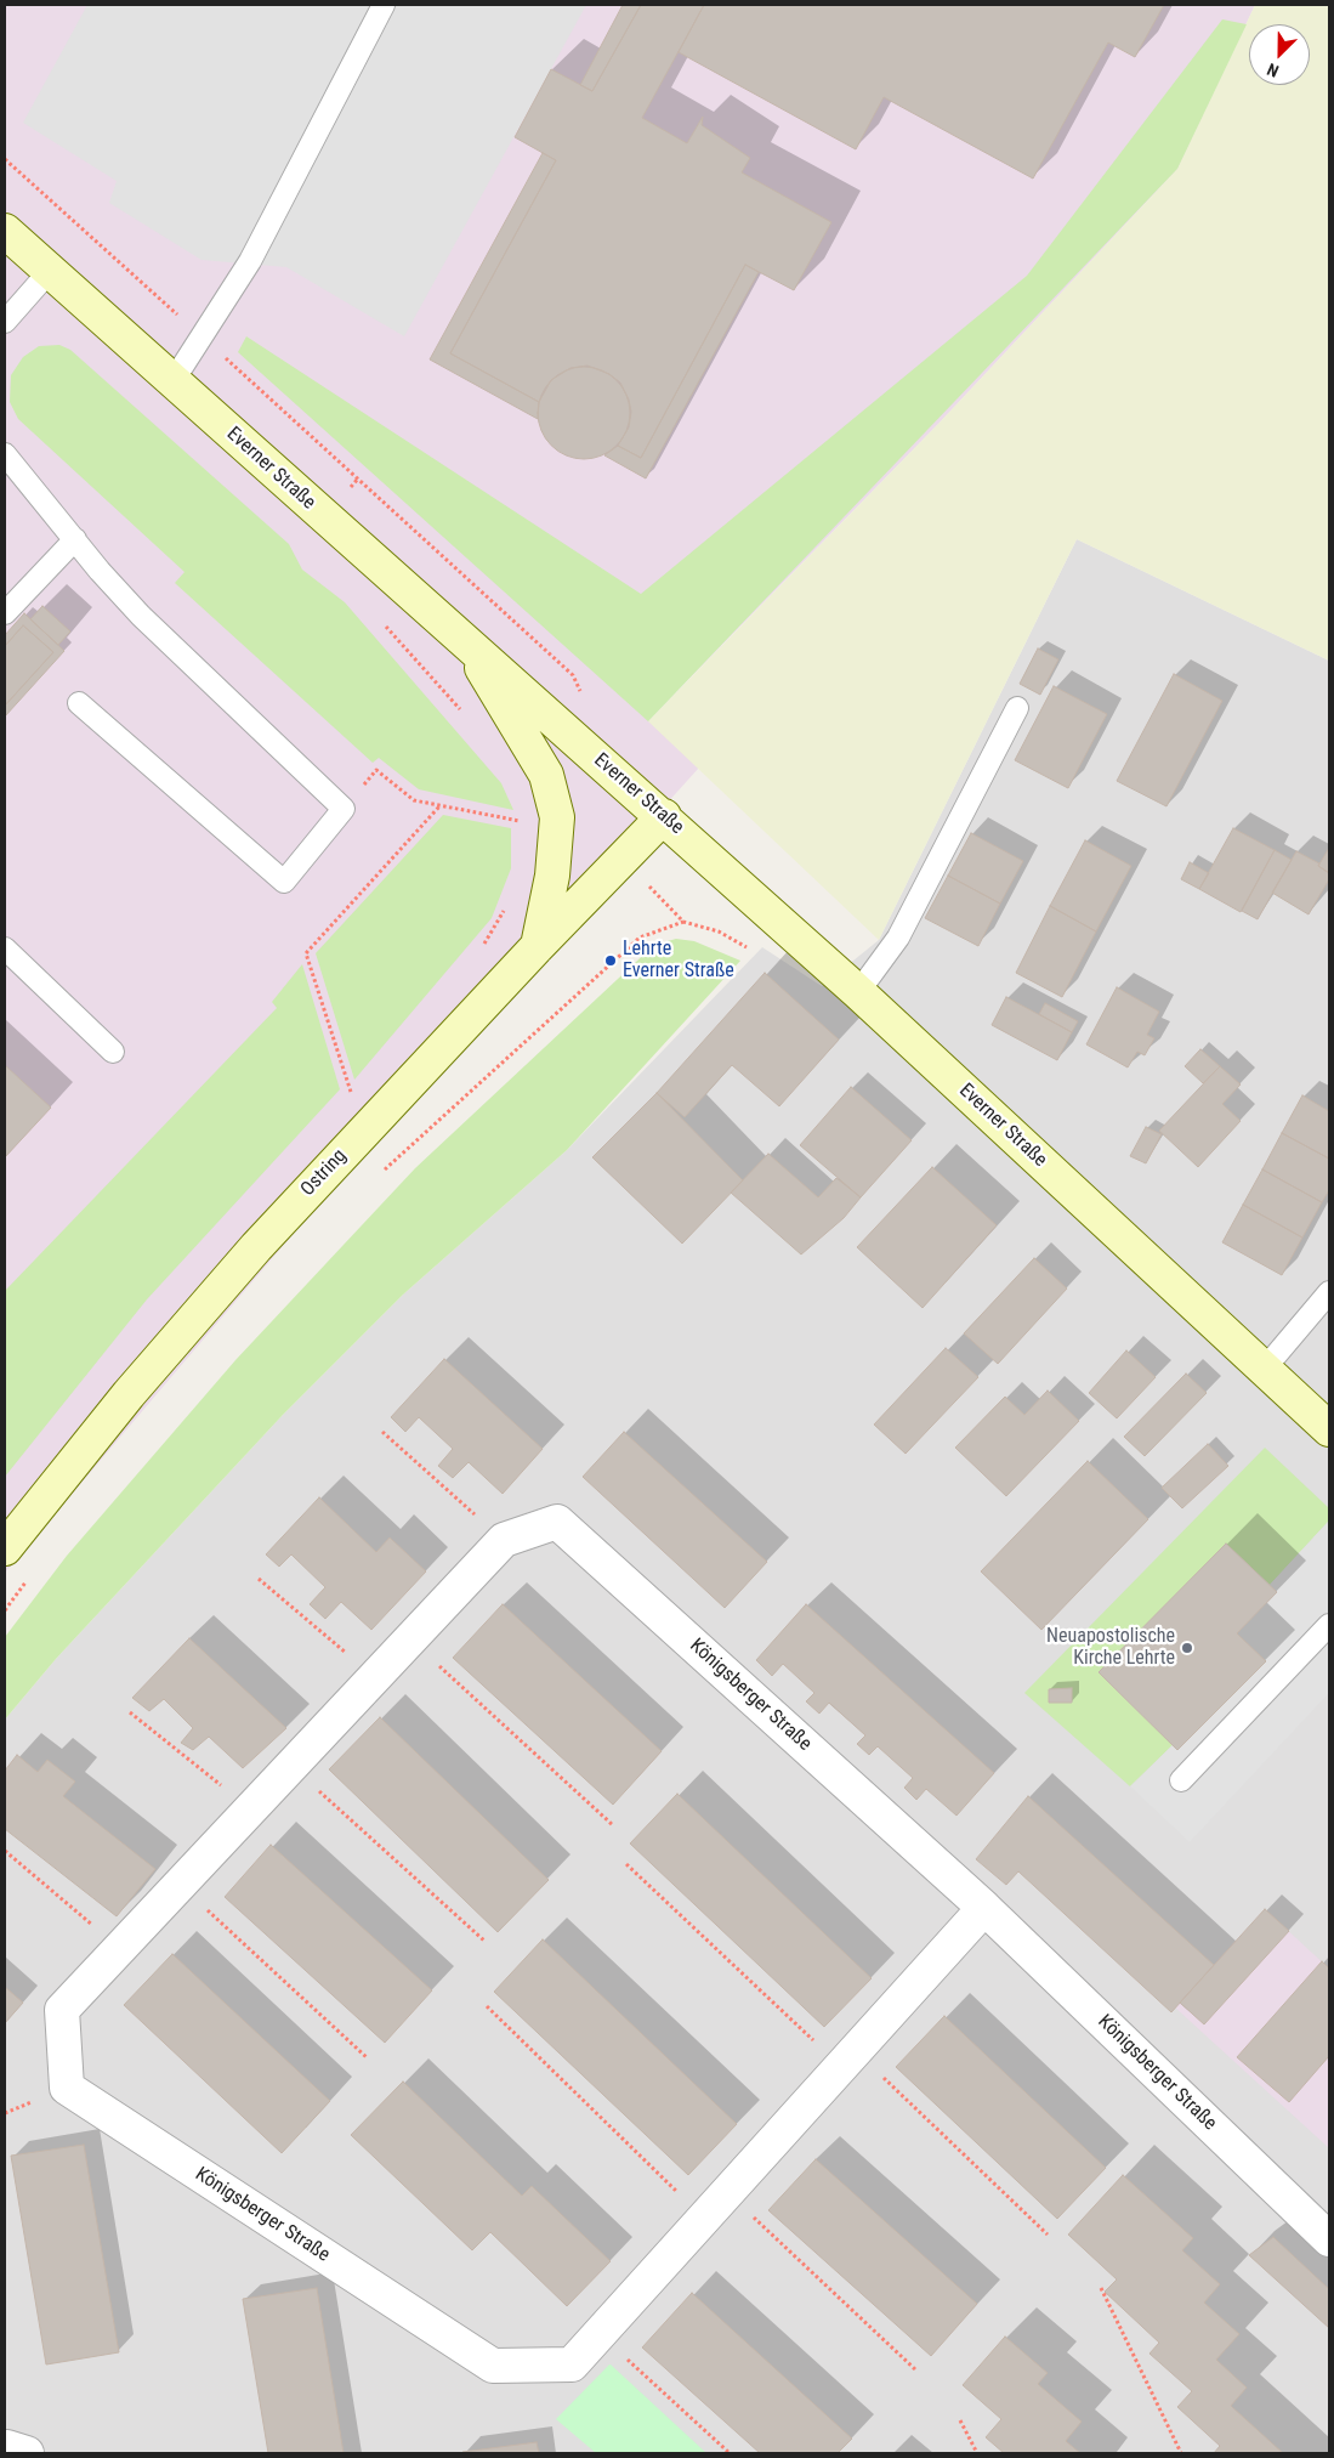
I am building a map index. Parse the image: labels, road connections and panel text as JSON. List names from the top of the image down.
{
  "streets": {
    "street": ["Everner Straße", "Ostring", "Königsberger Straße"]
  },
  "crossings": [
    ["Everner Straße", "Ostring"]
  ],
  "places": ["Lehrte Everner Straße", "Neuapostolische Kirche Lehrte"],
  "north": "bottom left"
}
